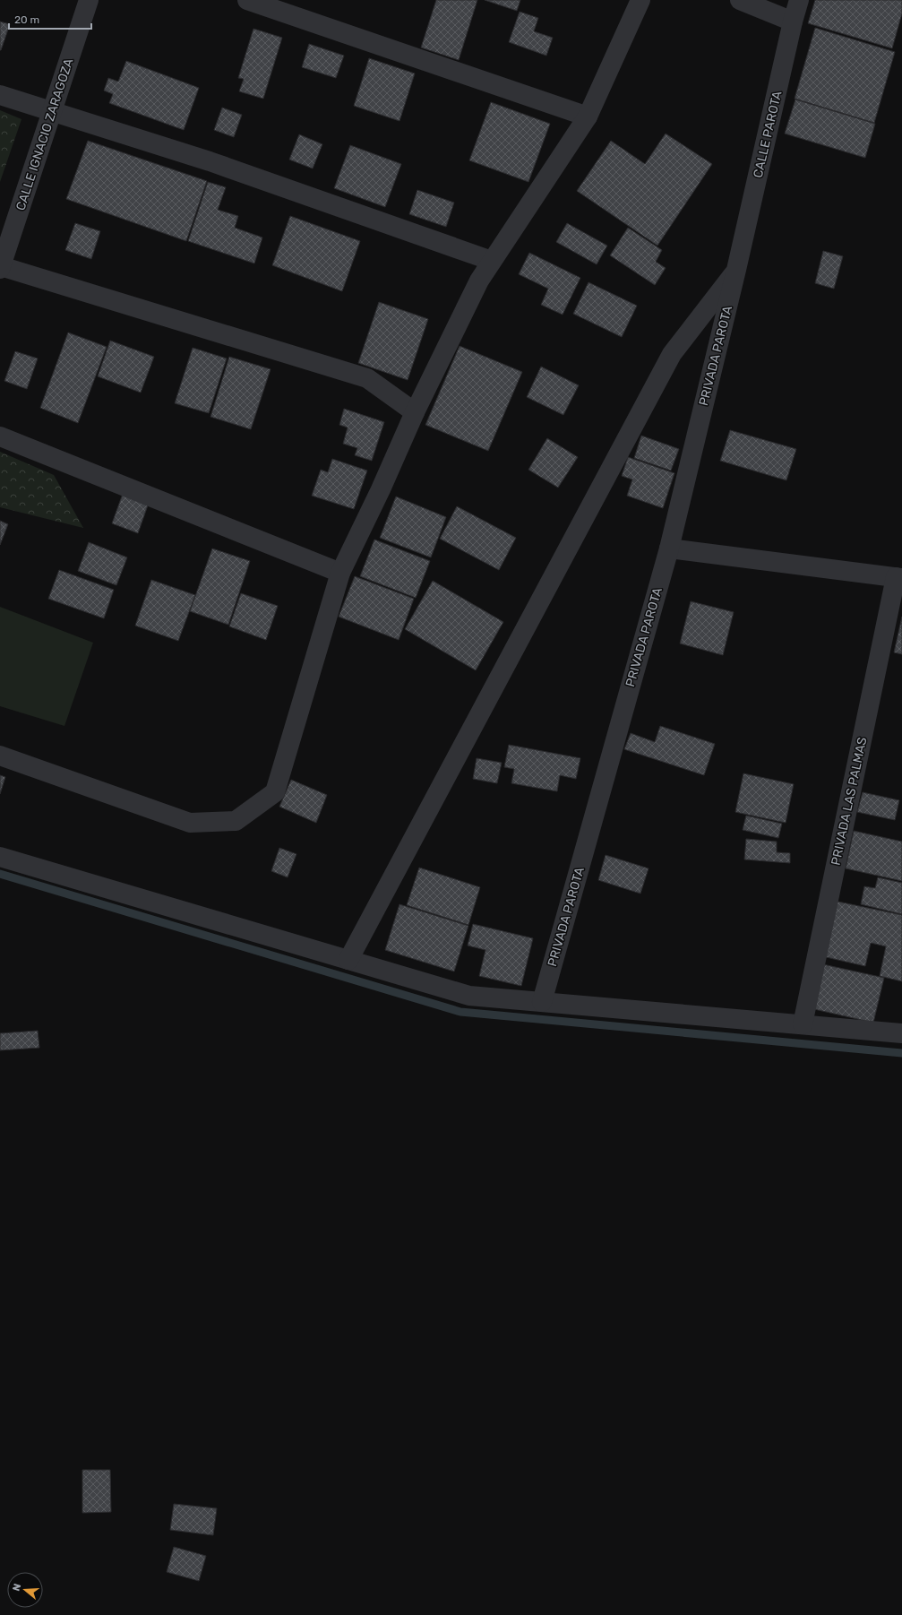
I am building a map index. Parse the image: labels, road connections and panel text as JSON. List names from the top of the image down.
{
  "streets": {
    "street": [
      "CALLE IGNACIO ZARAGOZA",
      "CALLE PAROTA",
      "PRIVADA PAROTA",
      "PRIVADA LAS PALMAS"
    ]
  },
  "crossings": [
    ["CALLE PAROTA", "PRIVADA PAROTA"]
  ],
  "scale_bar": "20 m",
  "north": "left"
}
